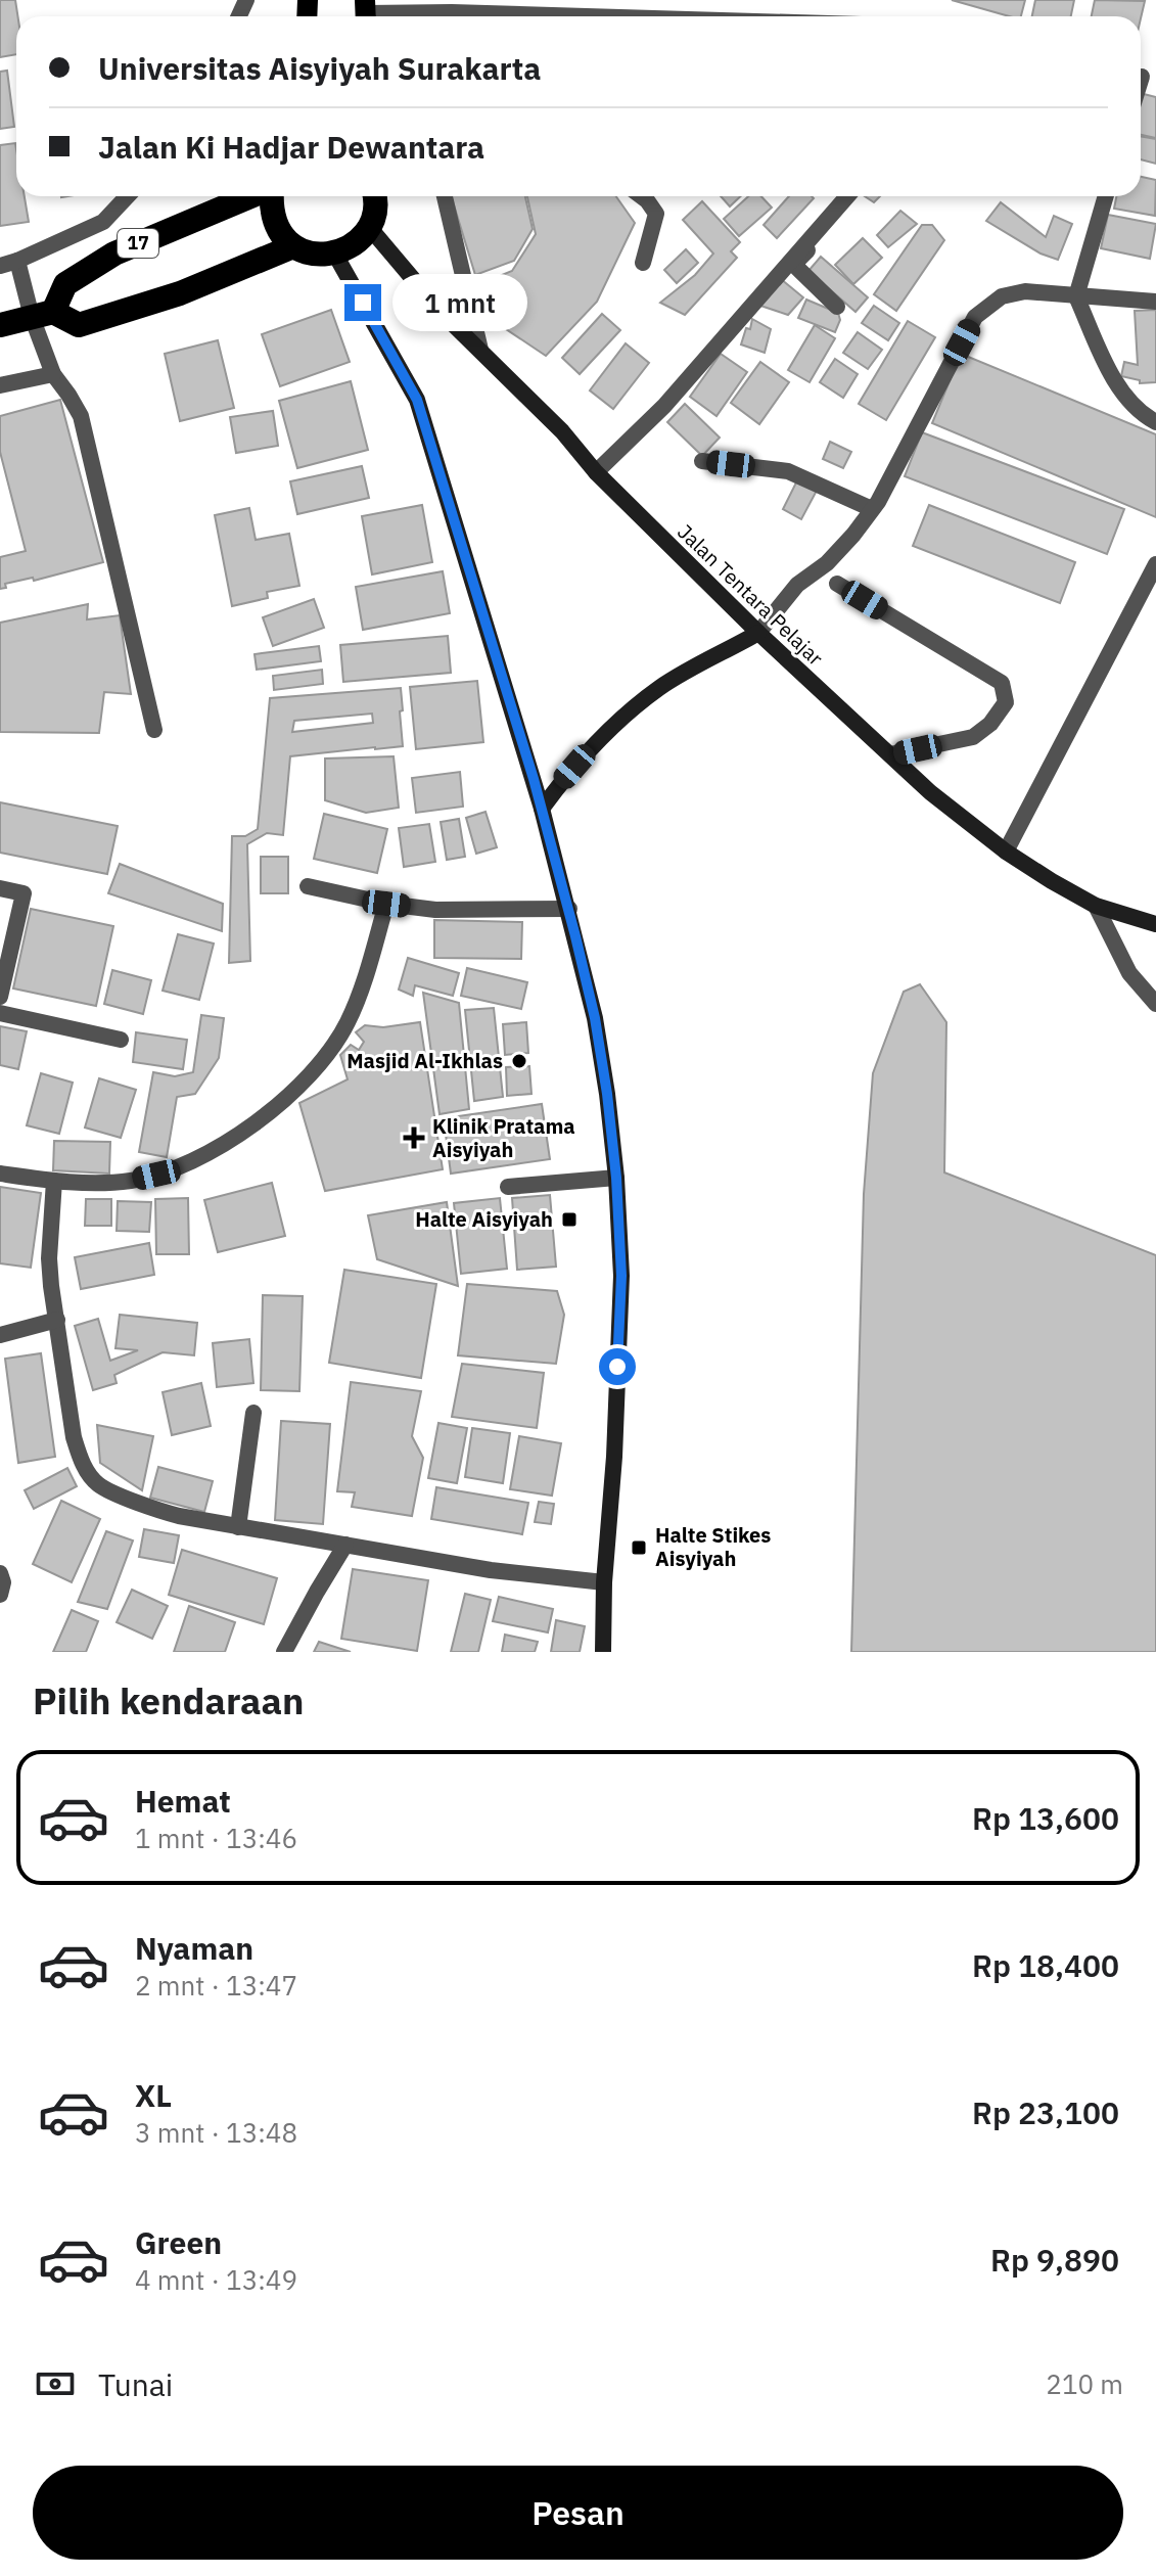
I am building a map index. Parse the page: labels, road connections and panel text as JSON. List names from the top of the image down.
{
  "streets": {
    "highway": ["17"],
    "main road": ["Jalan Tentara Pelajar"]
  },
  "places": {
    "other": ["Masjid Al-Ikhlas"],
    "health": ["Klinik Pratama Aisyiyah"],
    "transit": ["Halte Aisyiyah", "Halte Stikes Aisyiyah"]
  },
  "page": {
    "banner": ["Universitas Aisyiyah Surakarta", "Jalan Ki Hadjar Dewantara"],
    "bubble": "1 mnt",
    "heading": "Pilih kendaraan",
    "list": [
      {
        "name": "Hemat",
        "note": "1 mnt · 13:46",
        "value": "Rp 13,600"
      },
      {
        "name": "Nyaman",
        "note": "2 mnt · 13:47",
        "value": "Rp 18,400"
      },
      {
        "name": "XL",
        "note": "3 mnt · 13:48",
        "value": "Rp 23,100"
      },
      {
        "name": "Green",
        "note": "4 mnt · 13:49",
        "value": "Rp 9,890"
      }
    ],
    "pay": ["Tunai", "210 m"],
    "buttons": "Pesan"
  }
}
